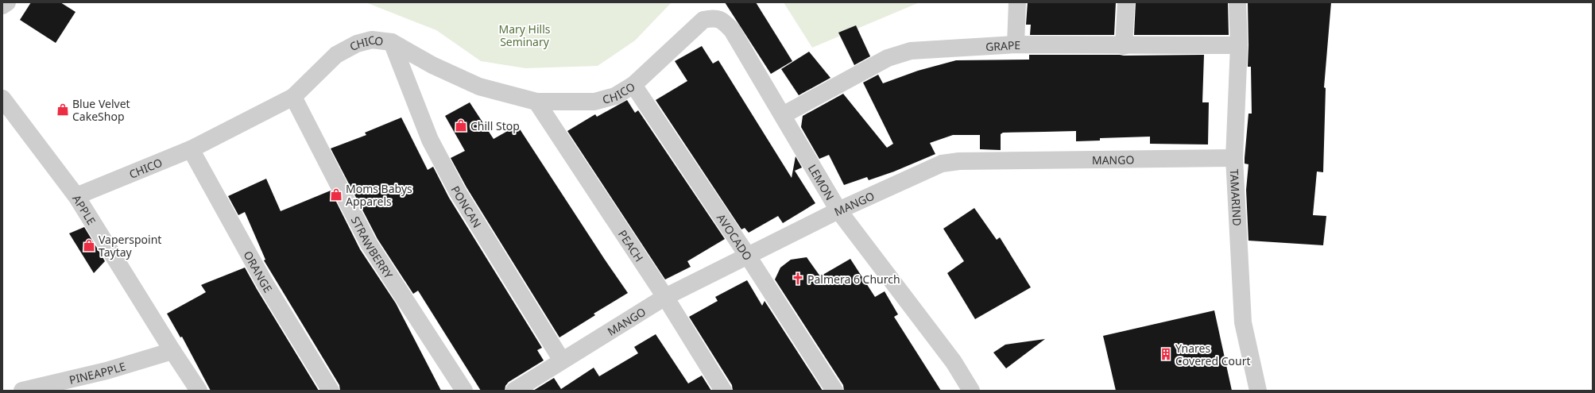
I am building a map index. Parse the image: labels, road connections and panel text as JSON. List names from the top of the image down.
{
  "streets": {
    "street": [
      "CHICO",
      "GRAPE",
      "MANGO",
      "LEMON",
      "TAMARIND",
      "PONCAN",
      "APPLE",
      "AVOCADO",
      "PEACH",
      "STRAWBERRY",
      "ORANGE",
      "PINEAPPLE"
    ]
  },
  "crossings": [
    ["CHICO", "LEMON"],
    ["CHICO", "PONCAN"],
    ["CHICO", "APPLE"],
    ["CHICO", "AVOCADO"],
    ["CHICO", "PEACH"],
    ["CHICO", "STRAWBERRY"],
    ["CHICO", "ORANGE"],
    ["GRAPE", "LEMON"],
    ["GRAPE", "TAMARIND"],
    ["MANGO", "LEMON"],
    ["MANGO", "TAMARIND"],
    ["MANGO", "PONCAN"],
    ["MANGO", "AVOCADO"],
    ["MANGO", "PEACH"],
    ["APPLE", "PINEAPPLE"]
  ],
  "parks": ["Mary Hills Seminary"],
  "places": {
    "shop": [
      "Blue Velvet CakeShop",
      "Chill Stop",
      "Moms Babys Apparels",
      "Vaperspoint Taytay"
    ],
    "church": ["Palmera 6 Church"],
    "building": ["Ynares Covered Court"]
  }
}
